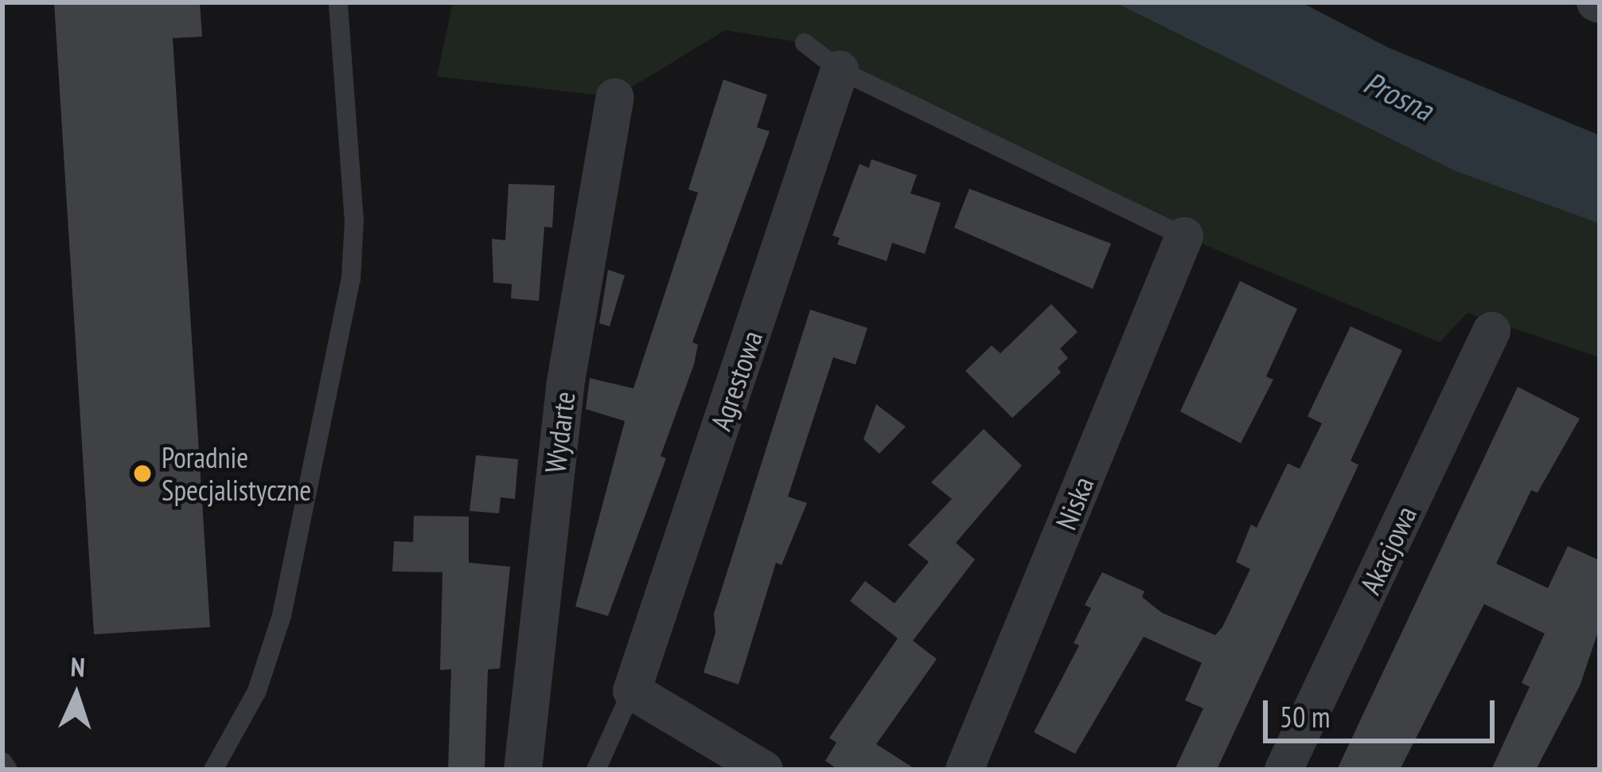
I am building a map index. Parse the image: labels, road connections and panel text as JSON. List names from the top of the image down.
{
  "streets": {
    "street": [
      "Agrestowa",
      "Wydarte",
      "Niska",
      "Akacjowa"
    ]
  },
  "water": ["Prosna"],
  "places": ["Poradnie Specjalistyczne"],
  "scale_bar": "50 m",
  "north": "top"
}
